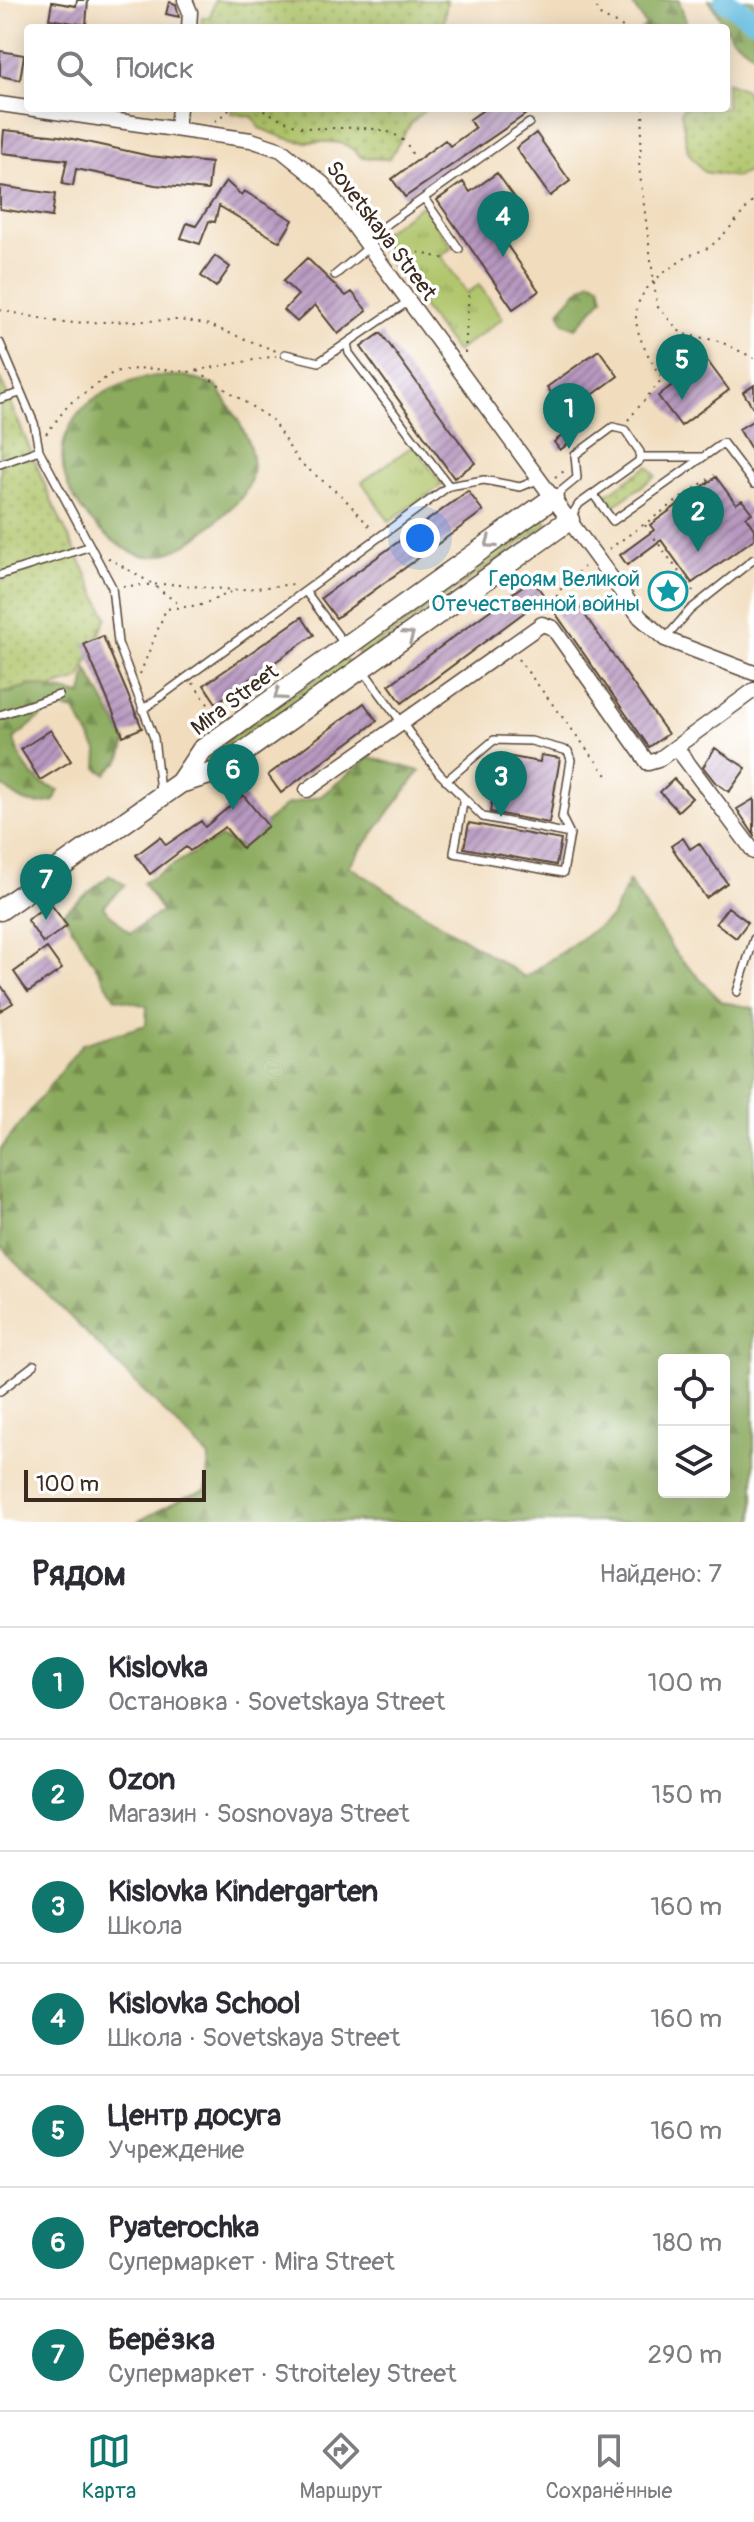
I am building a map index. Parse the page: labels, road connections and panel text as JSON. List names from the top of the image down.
{
  "streets": {
    "street": ["Sovetskaya Street", "Mira Street"]
  },
  "crossings": [
    ["Sovetskaya Street", "Mira Street"]
  ],
  "places": {
    "place": ["Героям Великой Отечественной войны"]
  },
  "scale_bar": "100 m",
  "page": {
    "search": "Поиск",
    "pins": [
      "4",
      "5",
      "1",
      "2",
      "6",
      "3",
      "7"
    ],
    "scale": "100 m",
    "heading": ["Рядом", "Найдено: 7"],
    "list": [
      {
        "mark": "1",
        "name": "Kislovka",
        "note": "Остановка · Sovetskaya Street",
        "value": "100 m"
      },
      {
        "mark": "2",
        "name": "Ozon",
        "note": "Магазин · Sosnovaya Street",
        "value": "150 m"
      },
      {
        "mark": "3",
        "name": "Kislovka Kindergarten",
        "note": "Школа",
        "value": "160 m"
      },
      {
        "mark": "4",
        "name": "Kislovka School",
        "note": "Школа · Sovetskaya Street",
        "value": "160 m"
      },
      {
        "mark": "5",
        "name": "Центр досуга",
        "note": "Учреждение",
        "value": "160 m"
      },
      {
        "mark": "6",
        "name": "Pyaterochka",
        "note": "Супермаркет · Mira Street",
        "value": "180 m"
      },
      {
        "mark": "7",
        "name": "Берёзка",
        "note": "Супермаркет · Stroiteley Street",
        "value": "290 m"
      }
    ],
    "nav": ["Карта", "Маршрут", "Сохранённые"]
  }
}
